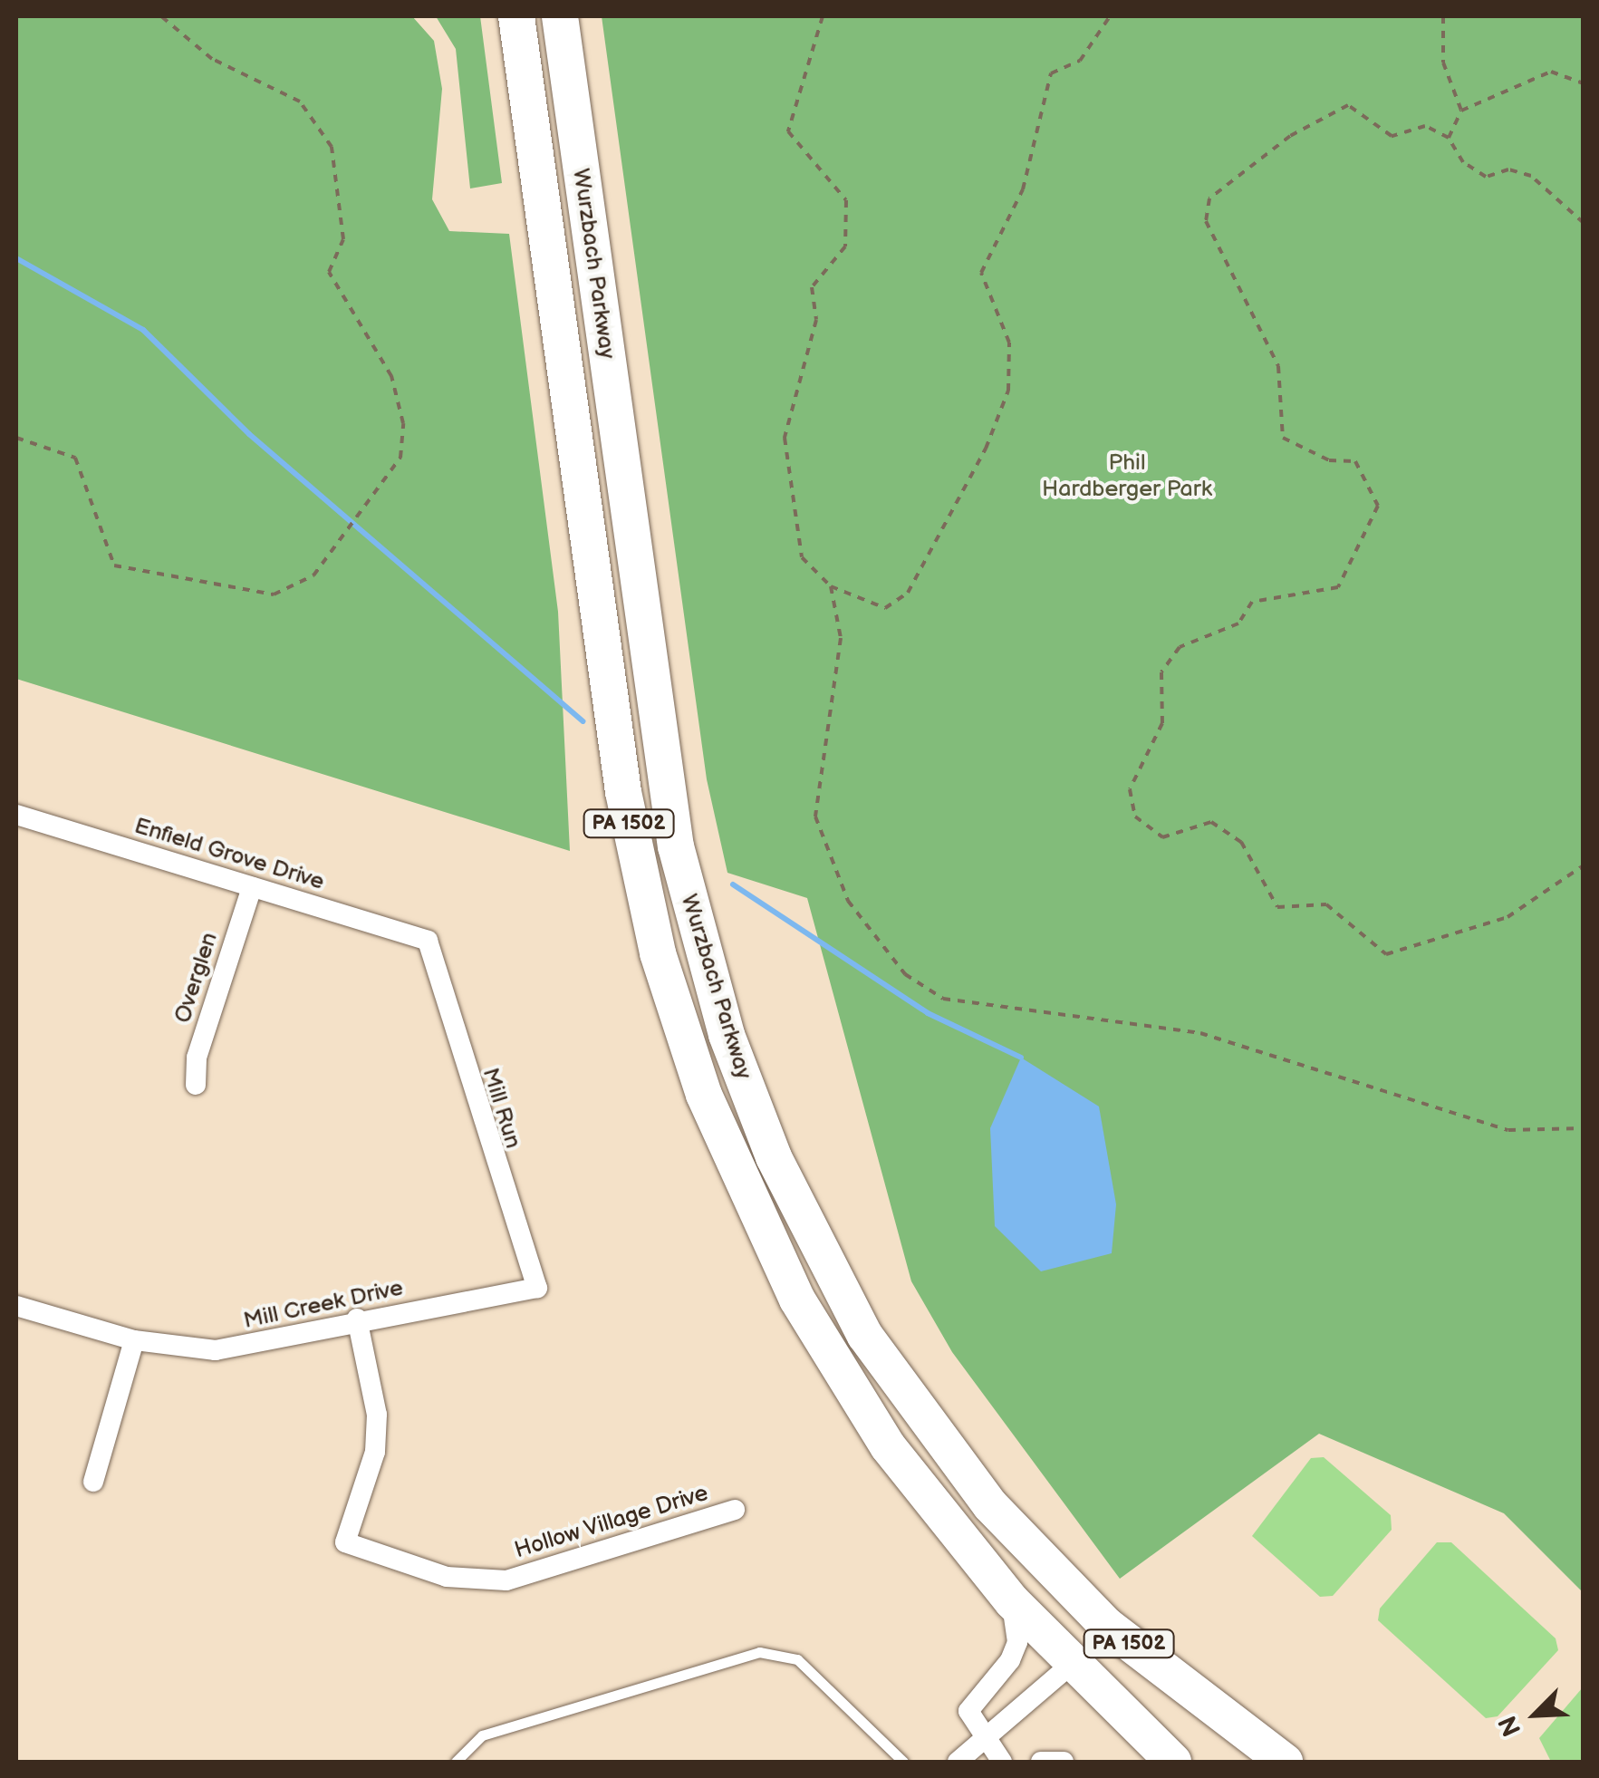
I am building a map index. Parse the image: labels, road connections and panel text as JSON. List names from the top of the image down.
{
  "streets": {
    "highway": ["Wurzbach Parkway", "PA 1502"],
    "street": [
      "Enfield Grove Drive",
      "Overglen",
      "Mill Run",
      "Mill Creek Drive",
      "Hollow Village Drive"
    ]
  },
  "crossings": [
    ["Enfield Grove Drive", "Overglen"],
    ["Enfield Grove Drive", "Mill Run"],
    ["Mill Run", "Mill Creek Drive"],
    ["Mill Creek Drive", "Hollow Village Drive"]
  ],
  "parks": ["Phil Hardberger Park"],
  "north": "bottom left"
}
